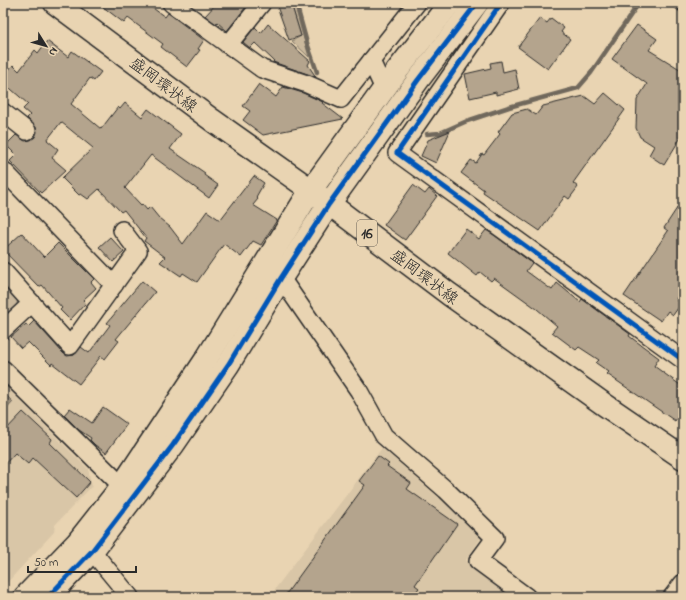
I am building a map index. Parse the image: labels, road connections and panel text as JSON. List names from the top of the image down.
{
  "streets": {
    "street": ["盛岡環状線", "16"]
  },
  "scale_bar": "50 m",
  "north": "bottom right"
}
